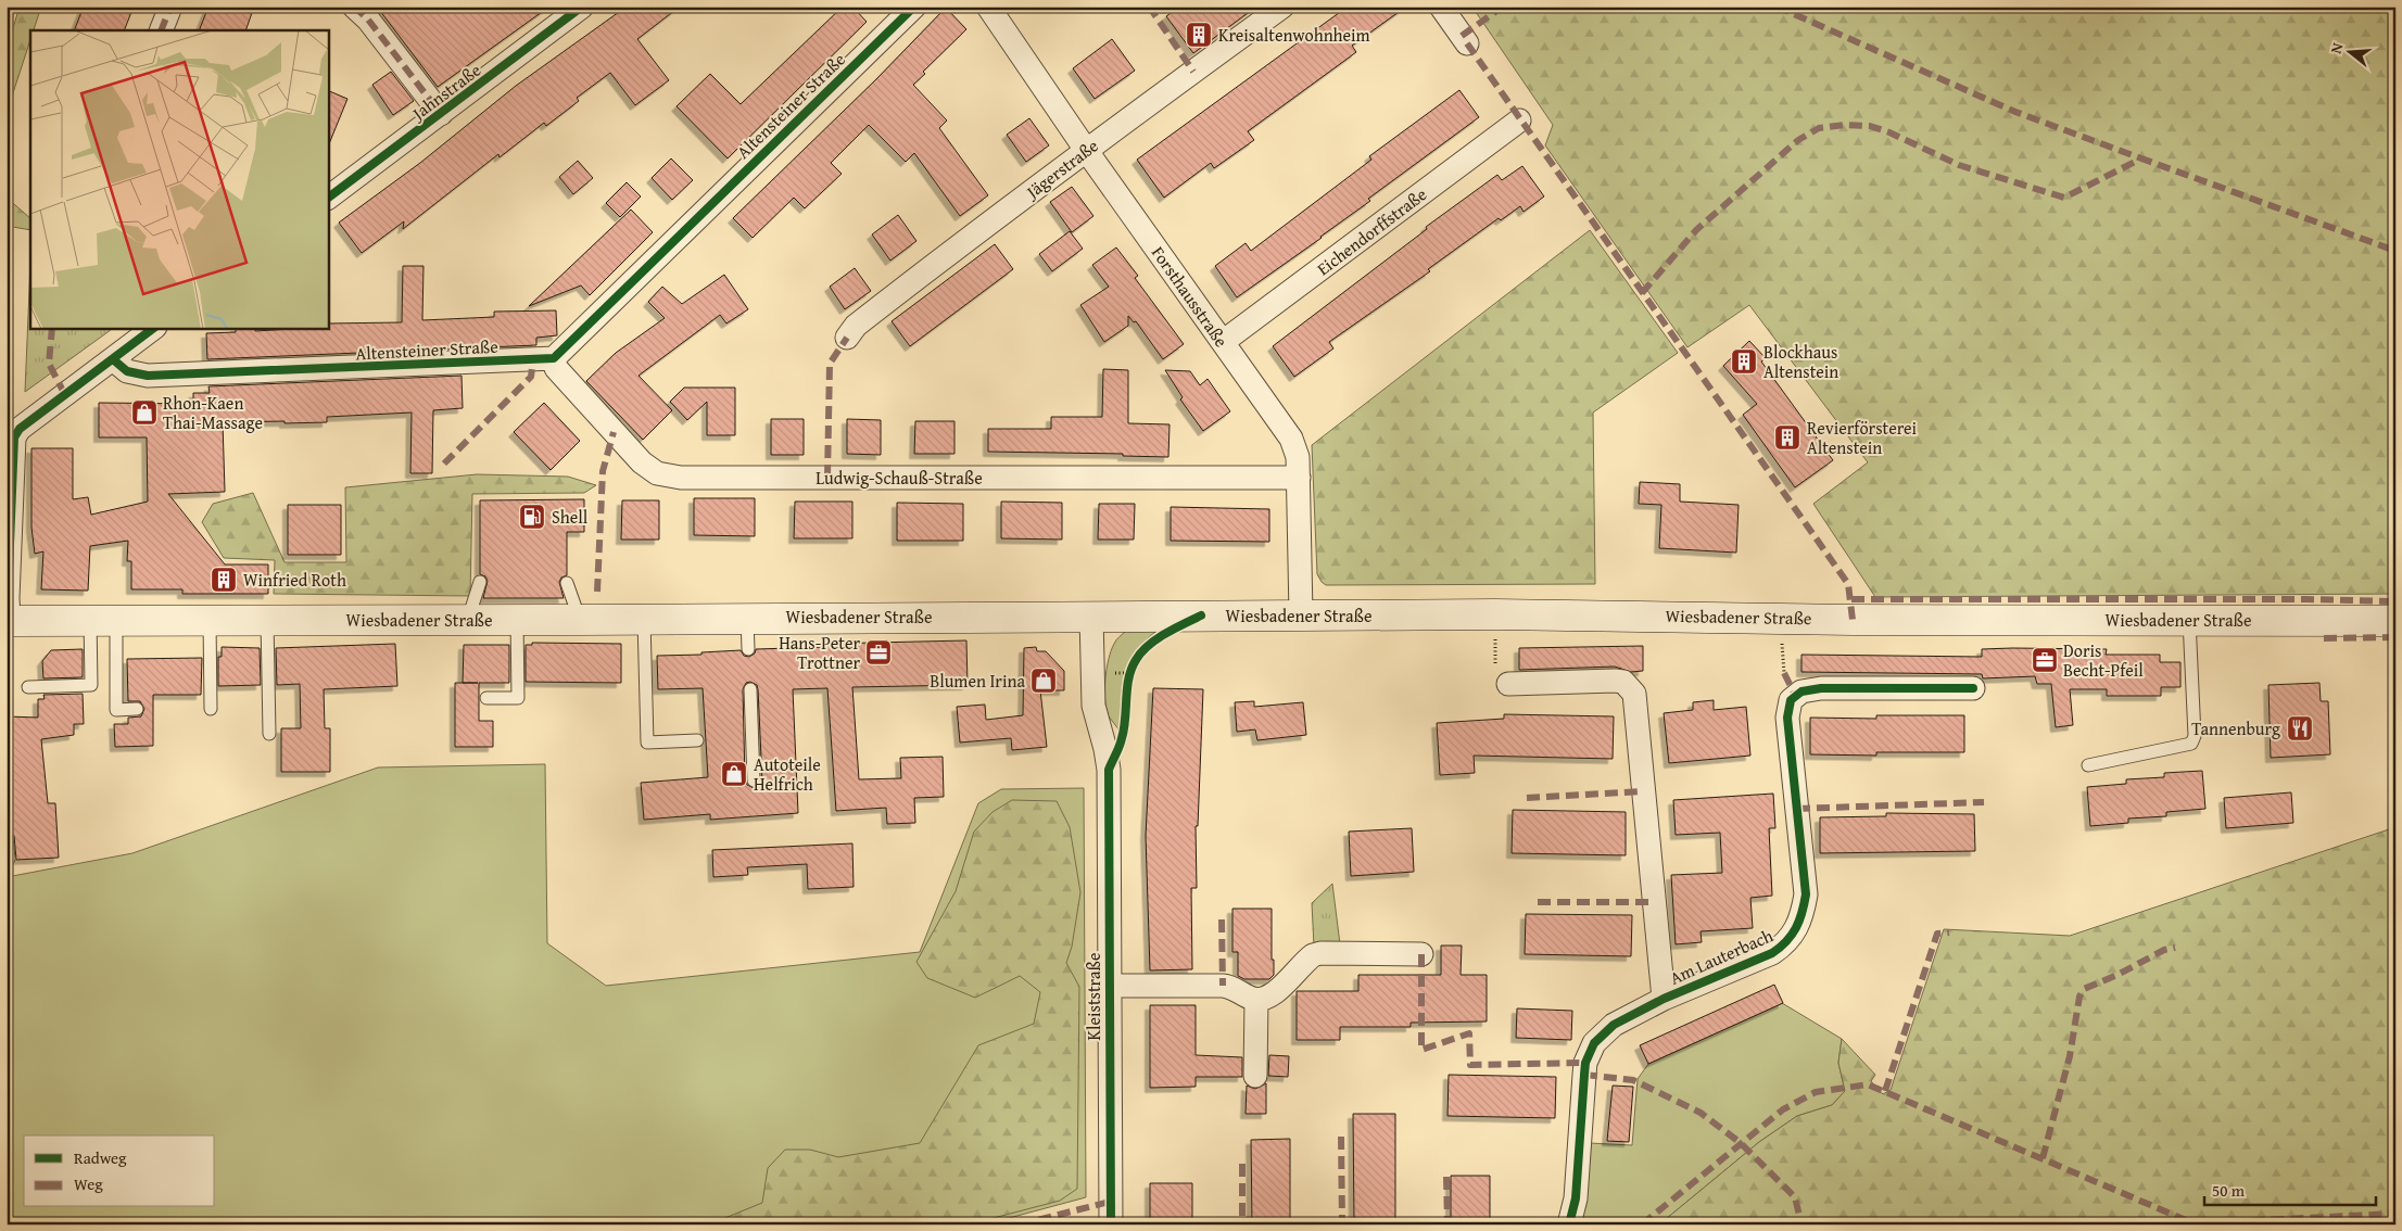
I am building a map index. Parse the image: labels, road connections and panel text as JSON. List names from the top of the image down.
{
  "streets": {
    "main road": ["Wiesbadener Straße"],
    "street": [
      "Jahnstraße",
      "Altensteiner Straße",
      "Jägerstraße",
      "Eichendorffstraße",
      "Forsthausstraße",
      "Ludwig-Schauß-Straße",
      "Am Lauterbach",
      "Kleiststraße"
    ]
  },
  "crossings": [
    ["Altensteiner Straße", "Ludwig-Schauß-Straße"],
    ["Jägerstraße", "Forsthausstraße"],
    ["Eichendorffstraße", "Forsthausstraße"],
    ["Forsthausstraße", "Ludwig-Schauß-Straße"],
    ["Forsthausstraße", "Wiesbadener Straße"],
    ["Wiesbadener Straße", "Kleiststraße"]
  ],
  "places": {
    "building": [
      "Kreisaltenwohnheim",
      "Blockhaus Altenstein",
      "Revierförsterei Altenstein",
      "Winfried Roth"
    ],
    "shop": ["Rhon-Kaen Thai-Massage", "Blumen Irina", "Autoteile Helfrich"],
    "fuel station": ["Shell"],
    "office": ["Hans-Peter Trottner", "Doris Becht-Pfeil"],
    "restaurant": ["Tannenburg"]
  },
  "legend": ["Radweg", "Weg"],
  "scale_bar": "50 m",
  "north": "left"
}
